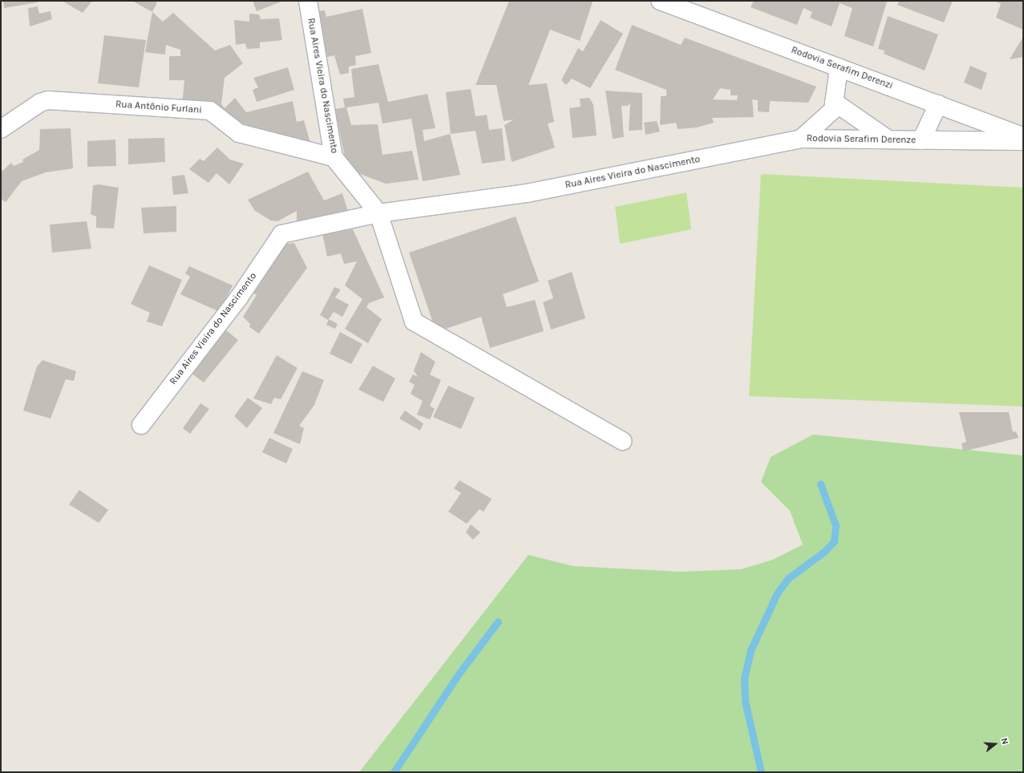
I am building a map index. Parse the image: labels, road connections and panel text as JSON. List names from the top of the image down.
{
  "streets": {
    "street": [
      "Rodovia Serafim Derenzi",
      "Rua Aires Vieira do Nascimento",
      "Rua Antônio Furlani",
      "Rodovia Serafim Derenze"
    ]
  },
  "crossings": [
    ["Rodovia Serafim Derenzi", "Rua Aires Vieira do Nascimento"],
    ["Rodovia Serafim Derenzi", "Rodovia Serafim Derenze"],
    ["Rua Aires Vieira do Nascimento", "Rua Antônio Furlani"],
    ["Rua Aires Vieira do Nascimento", "Rodovia Serafim Derenze"]
  ],
  "north": "right"
}
